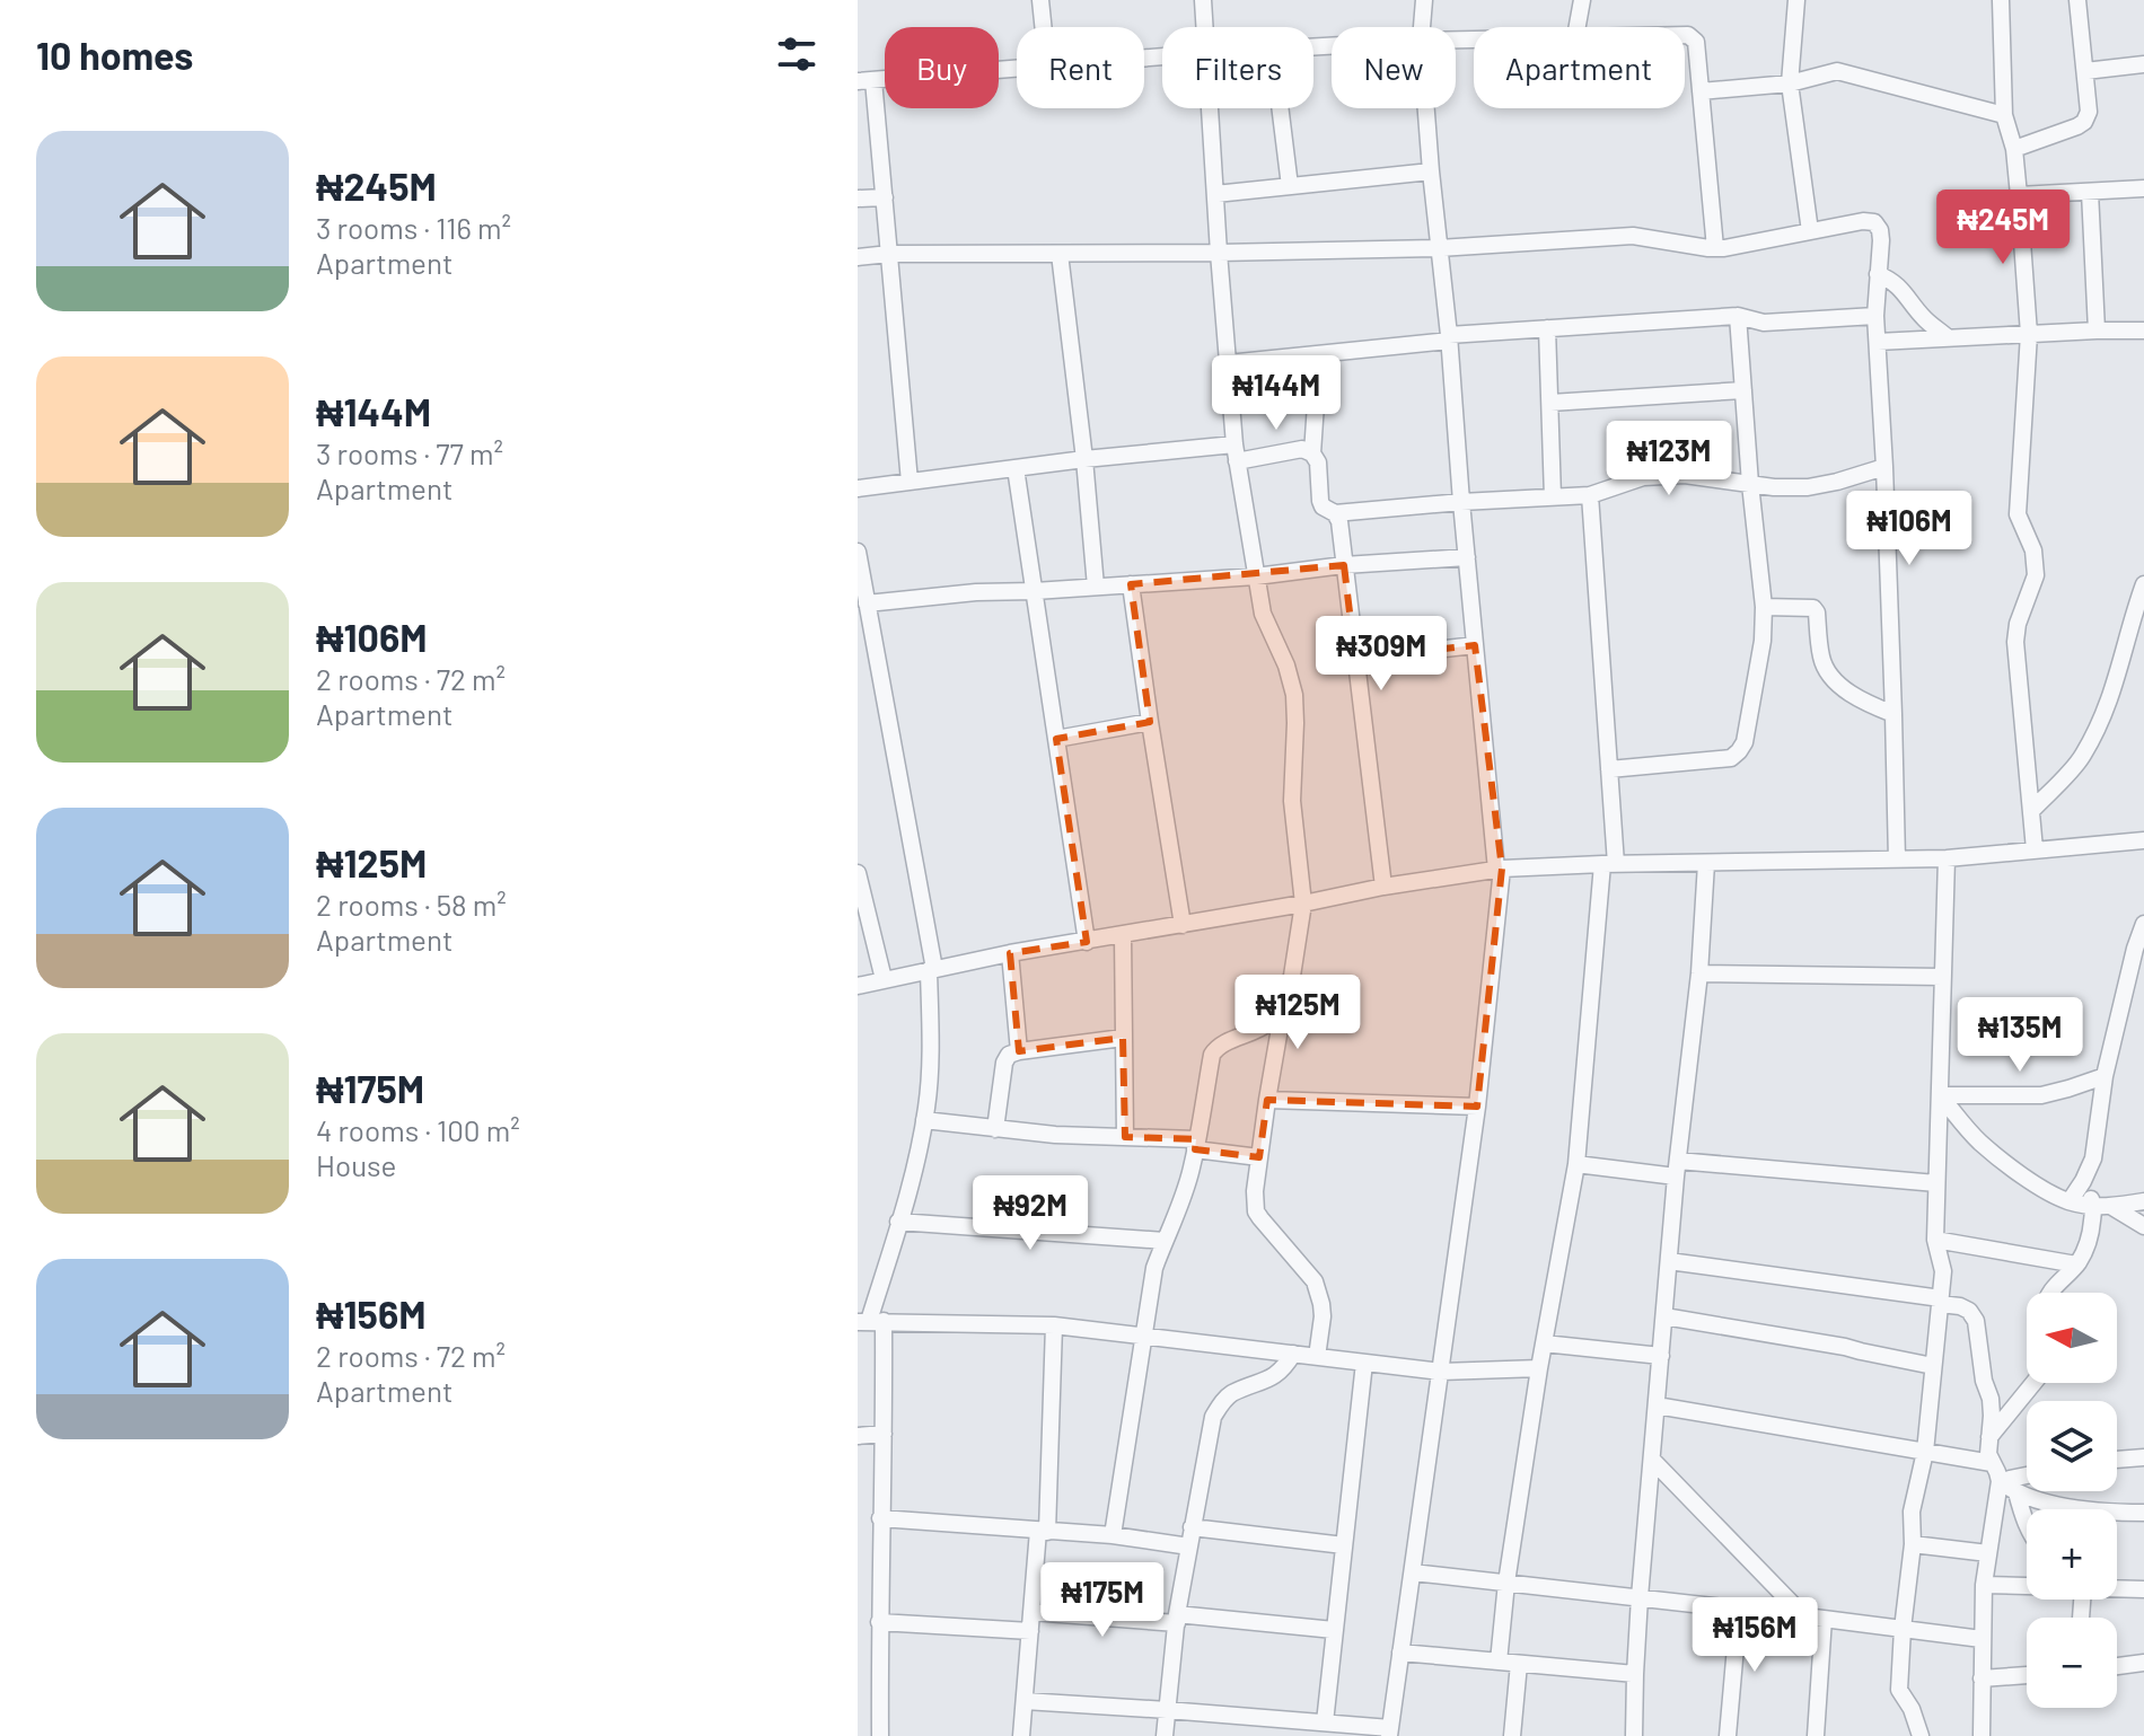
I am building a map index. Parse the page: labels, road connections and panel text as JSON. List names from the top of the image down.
{
  "north": "left",
  "page": {
    "heading": "10 homes",
    "chip": [
      "Buy",
      "Rent",
      "Filters",
      "New",
      "Apartment"
    ],
    "list": [
      {
        "name": "₦245M",
        "note": "3 rooms · 116 m² · Apartment"
      },
      {
        "name": "₦144M",
        "note": "3 rooms · 77 m² · Apartment"
      },
      {
        "name": "₦106M",
        "note": "2 rooms · 72 m² · Apartment"
      },
      {
        "name": "₦125M",
        "note": "2 rooms · 58 m² · Apartment"
      },
      {
        "name": "₦175M",
        "note": "4 rooms · 100 m² · House"
      },
      {
        "name": "₦156M",
        "note": "2 rooms · 72 m² · Apartment"
      }
    ],
    "price": [
      "₦245M",
      "₦144M",
      "₦123M",
      "₦106M",
      "₦309M",
      "₦125M",
      "₦135M",
      "₦92M",
      "₦175M",
      "₦156M"
    ],
    "map_buttons": ["+", "−"]
  }
}
